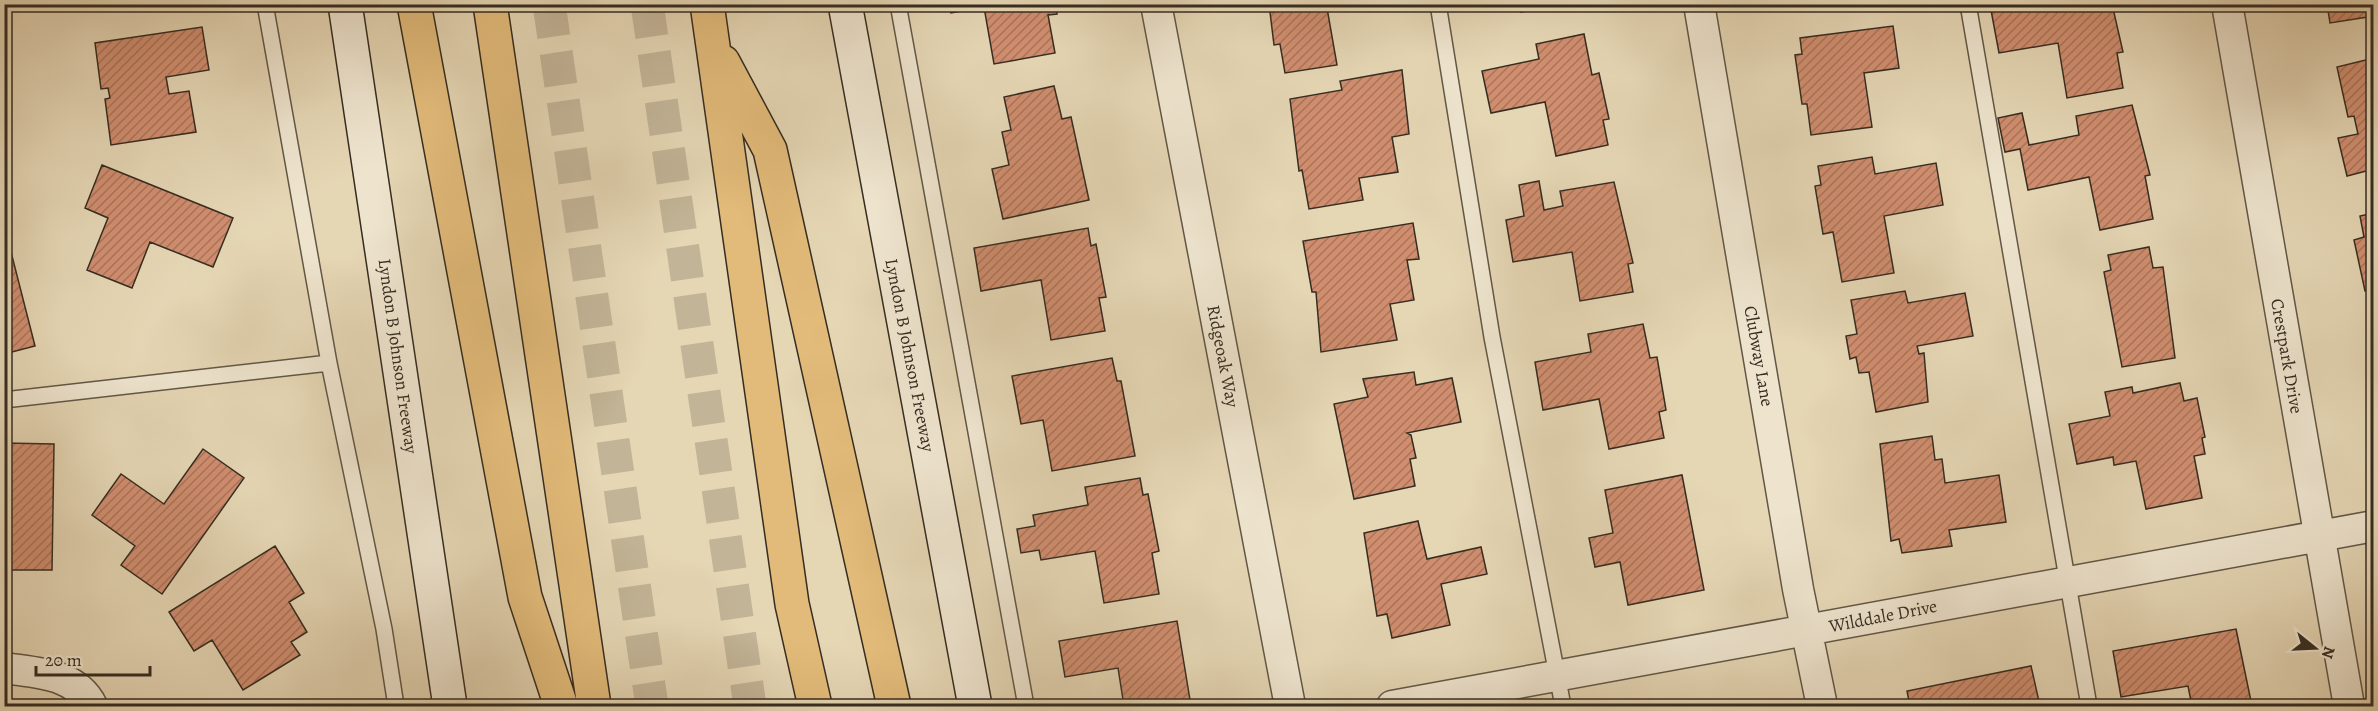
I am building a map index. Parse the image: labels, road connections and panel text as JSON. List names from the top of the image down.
{
  "streets": {
    "main road": ["Lyndon B Johnson Freeway"],
    "street": [
      "Ridgeoak Way",
      "Clubway Lane",
      "Crestpark Drive",
      "Wilddale Drive"
    ]
  },
  "crossings": [
    ["Clubway Lane", "Wilddale Drive"],
    ["Crestpark Drive", "Wilddale Drive"]
  ],
  "scale_bar": "20 m",
  "north": "right"
}
